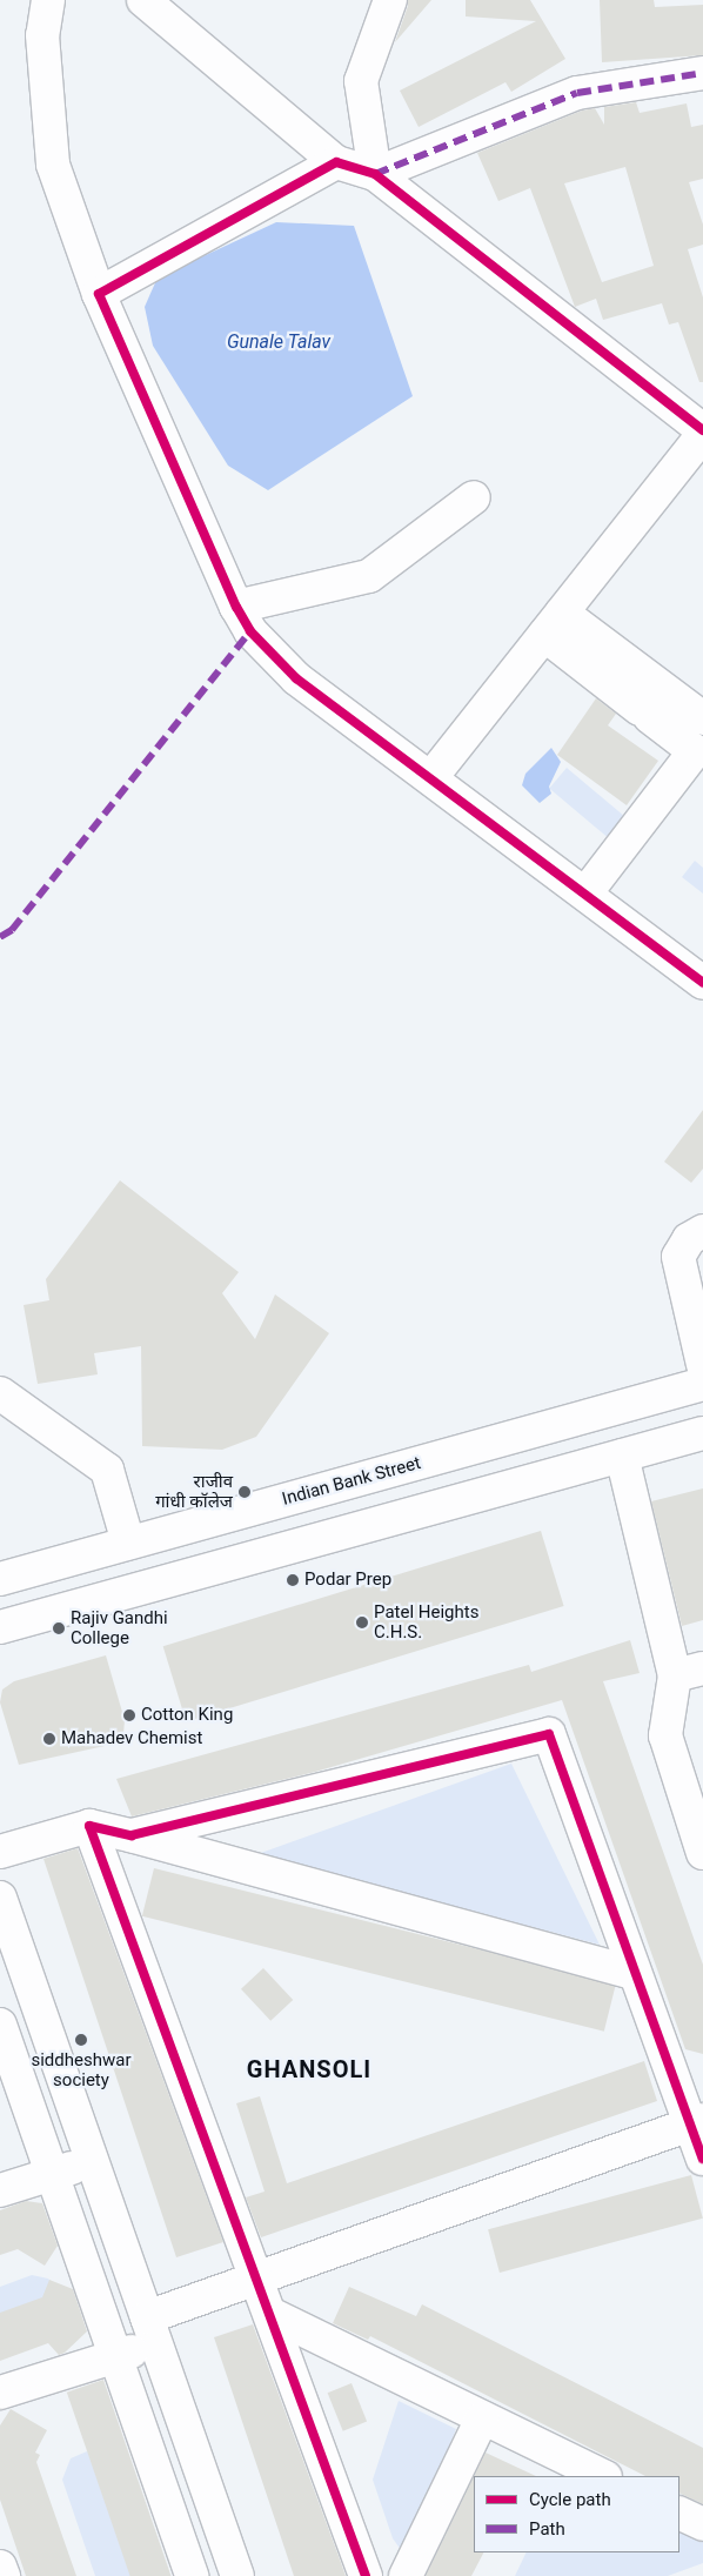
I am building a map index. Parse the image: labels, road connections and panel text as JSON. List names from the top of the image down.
{
  "streets": {
    "street": ["Indian Bank Street"]
  },
  "districts": ["GHANSOLI"],
  "water": ["Gunale Talav"],
  "places": [
    "राजीव गांधी कॉलेज",
    "Podar Prep",
    "Patel Heights C.H.S.",
    "Rajiv Gandhi College",
    "Cotton King",
    "Mahadev Chemist",
    "siddheshwar society"
  ],
  "legend": ["Cycle path", "Path"]
}
